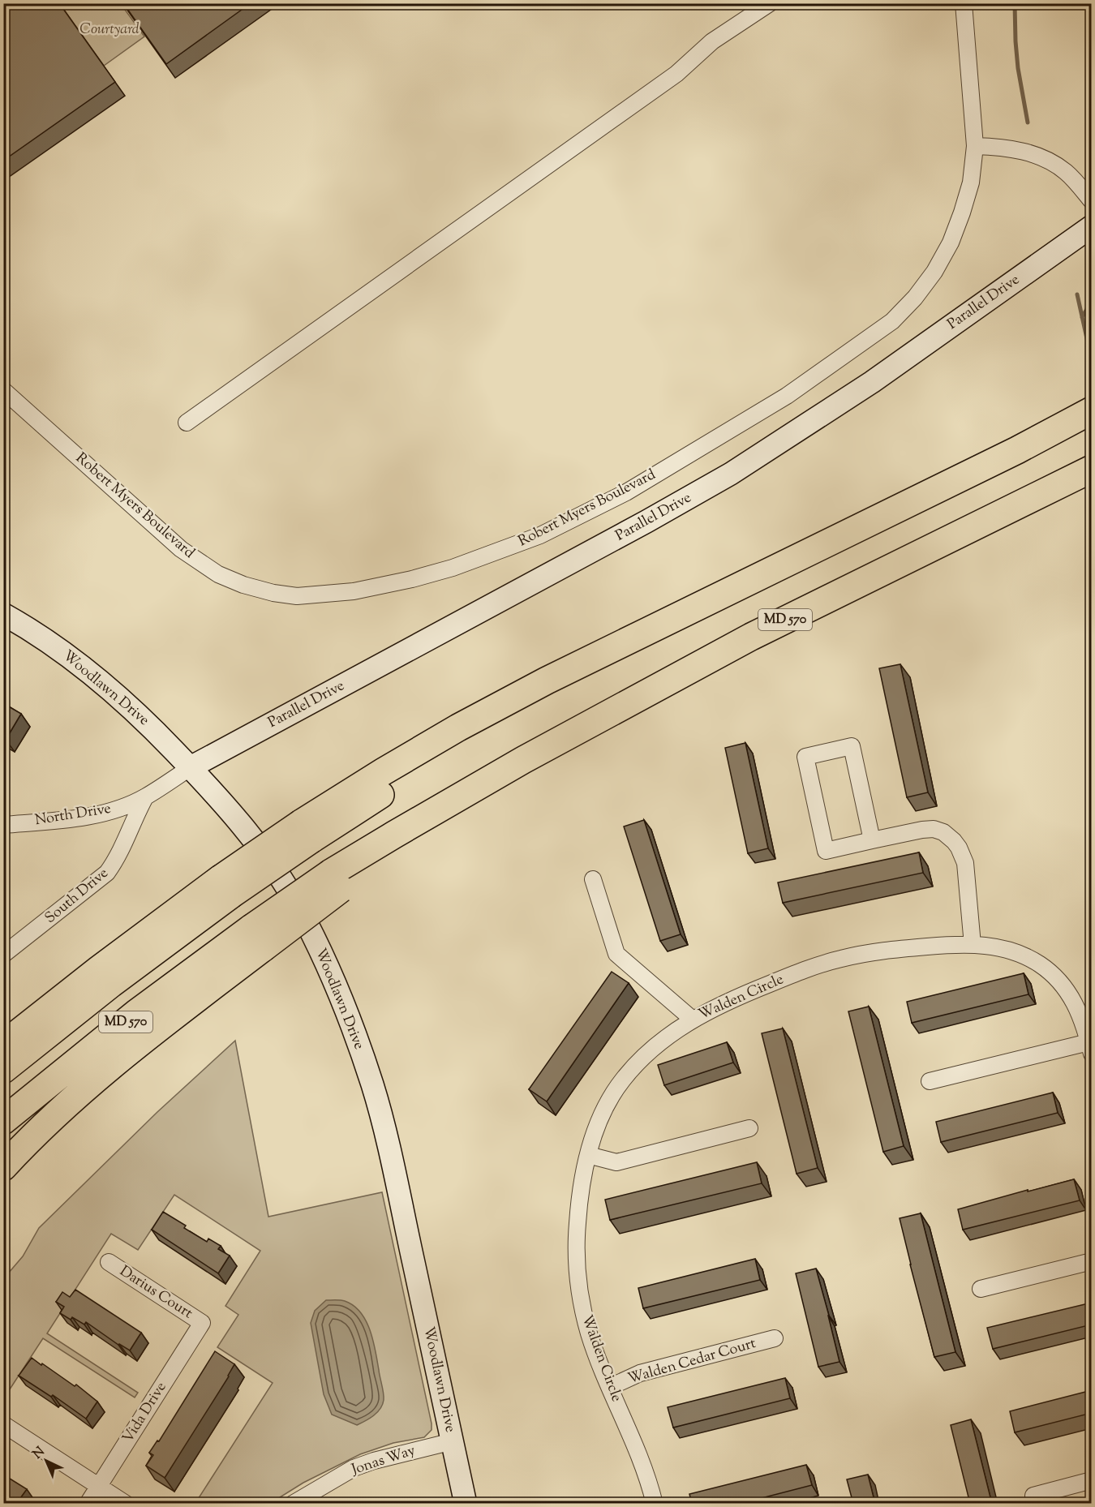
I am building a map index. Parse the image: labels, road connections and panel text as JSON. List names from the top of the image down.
{
  "streets": {
    "highway": ["MD 570"],
    "street": [
      "Parallel Drive",
      "Robert Myers Boulevard",
      "Woodlawn Drive",
      "North Drive",
      "South Drive",
      "Walden Circle",
      "Darius Court",
      "Walden Cedar Court",
      "Vida Drive",
      "Jonas Way"
    ]
  },
  "crossings": [
    ["Parallel Drive", "Woodlawn Drive"],
    ["Parallel Drive", "North Drive"],
    ["Woodlawn Drive", "North Drive"],
    ["Woodlawn Drive", "Jonas Way"],
    ["North Drive", "South Drive"],
    ["Walden Circle", "Walden Cedar Court"],
    ["Darius Court", "Vida Drive"]
  ],
  "parks": ["Courtyard"],
  "north": "top left"
}
